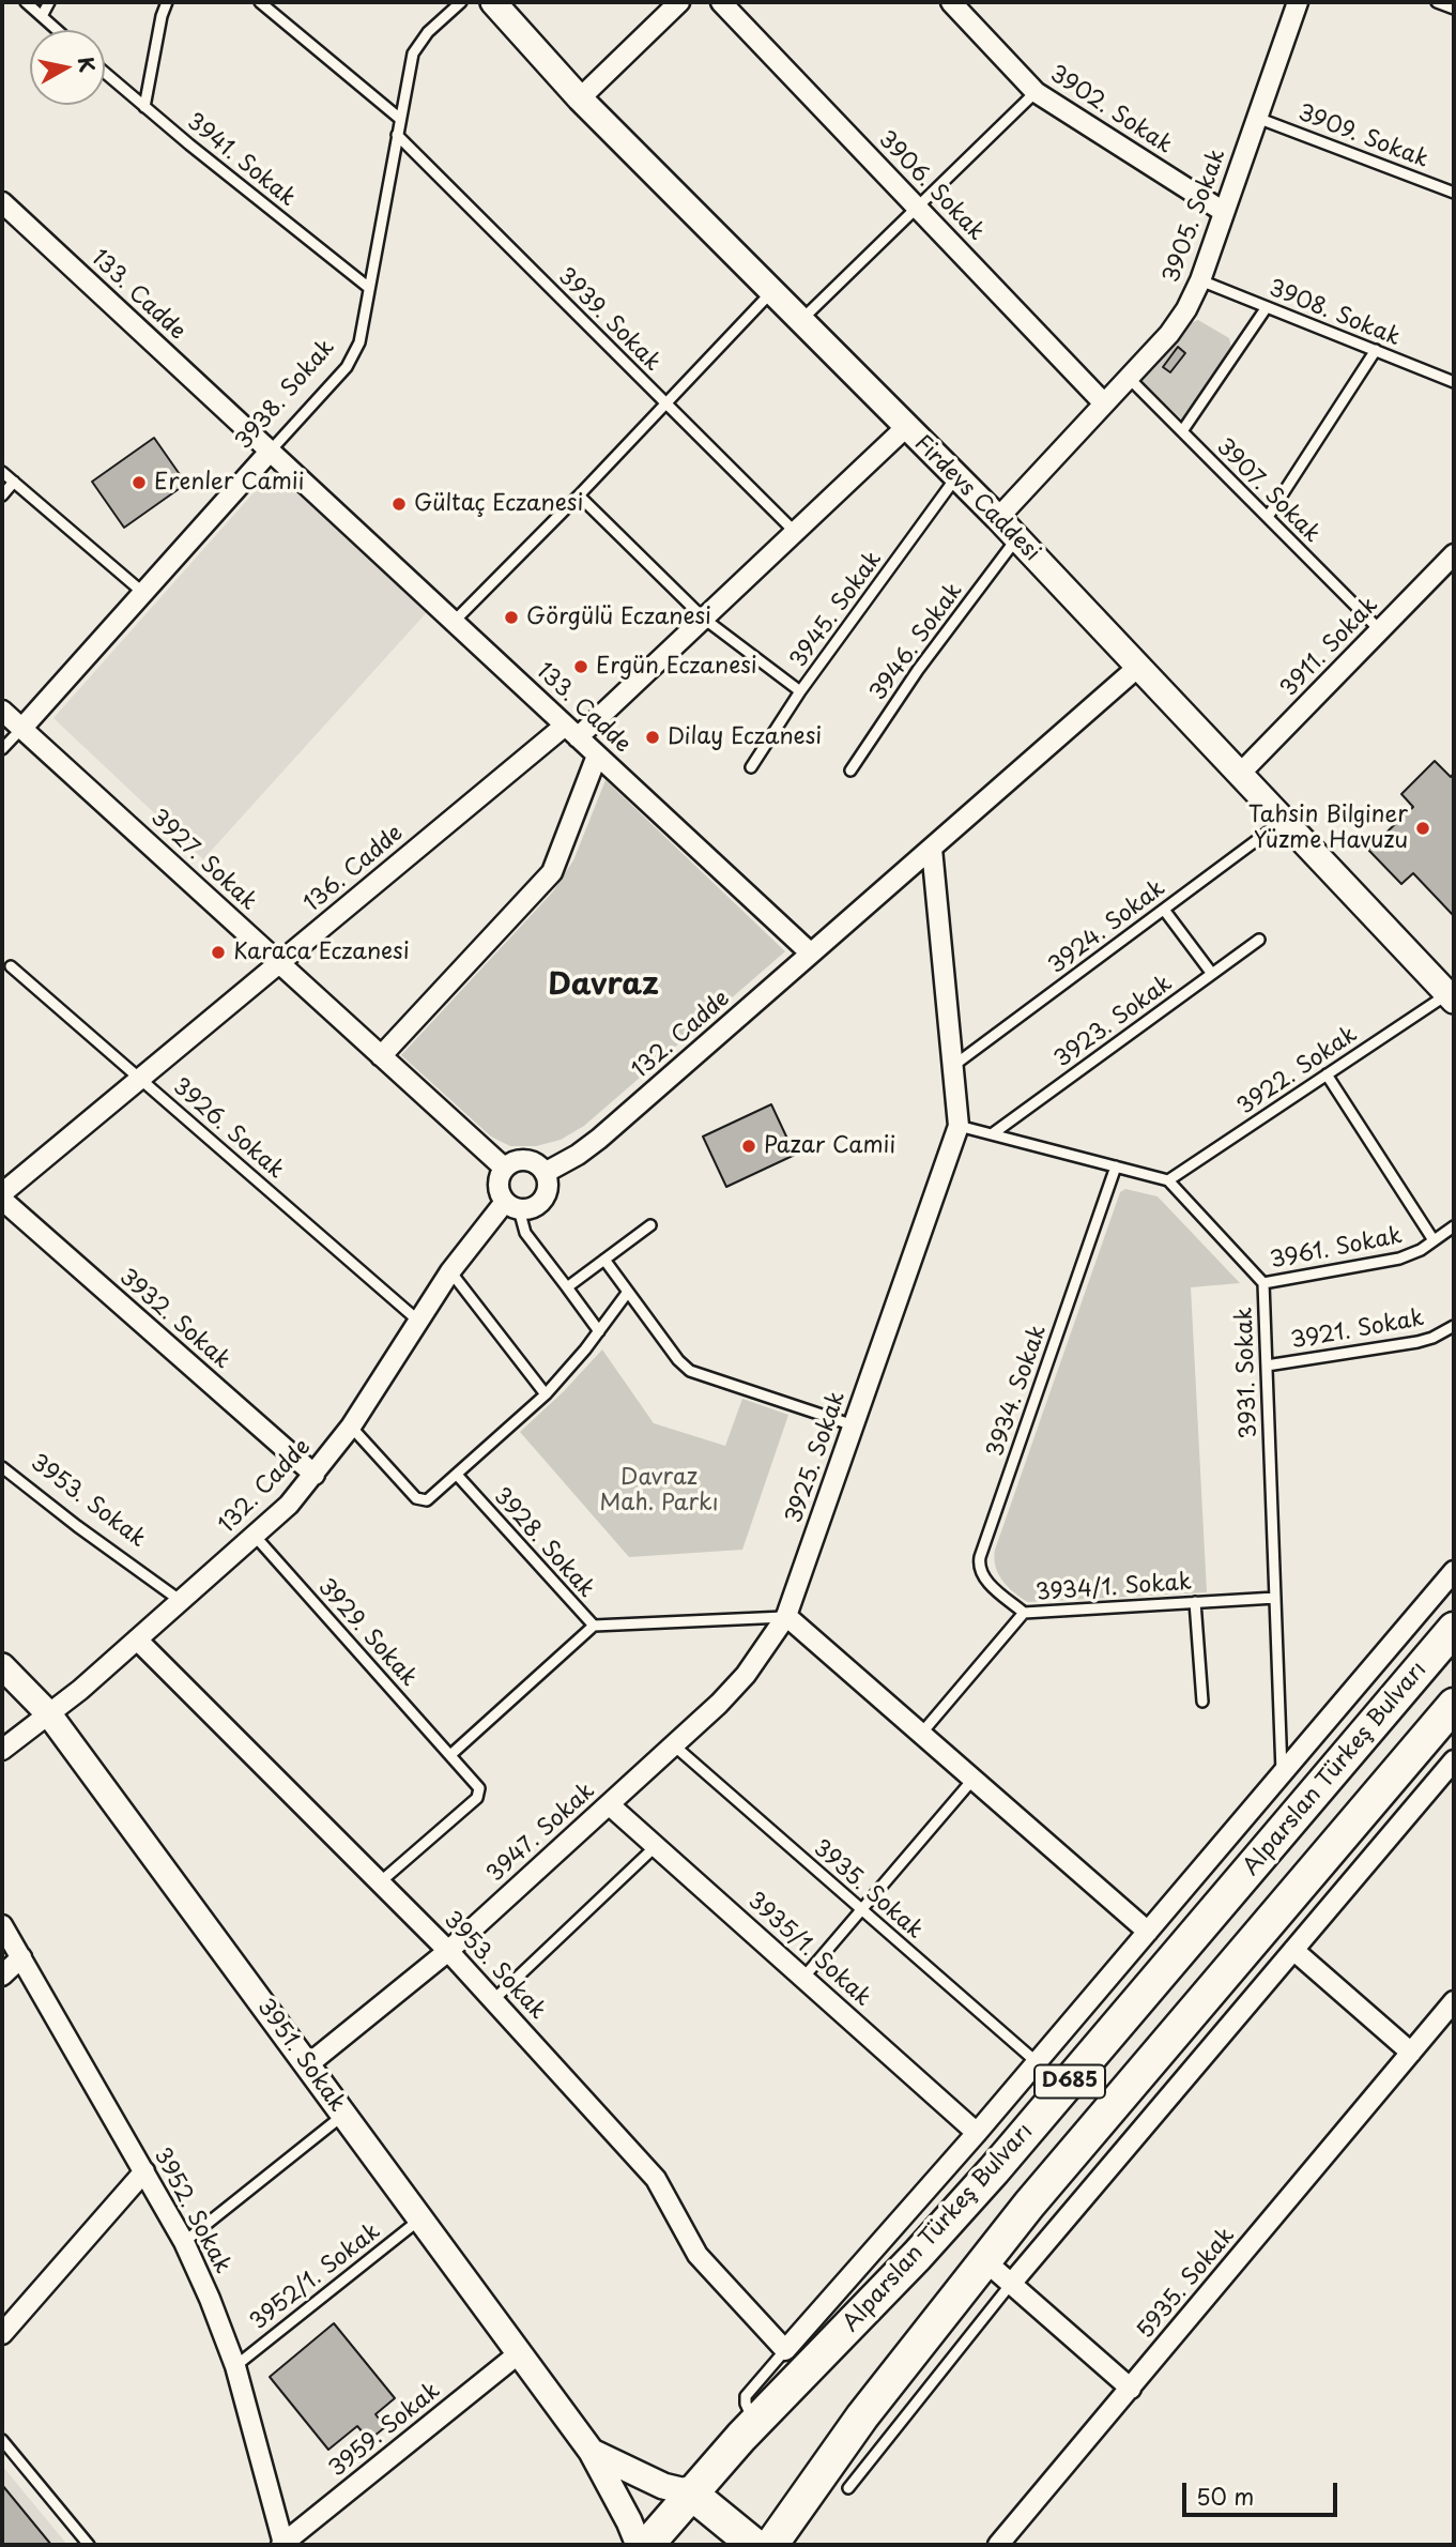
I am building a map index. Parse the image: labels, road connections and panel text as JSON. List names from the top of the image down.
{
  "streets": {
    "highway": ["Alparslan Türkeş Bulvarı", "D685"],
    "street": [
      "3902. Sokak",
      "3906. Sokak",
      "3905. Sokak",
      "133. Cadde",
      "3938. Sokak",
      "Firdevs Caddesi",
      "3911. Sokak",
      "3927. Sokak",
      "136. Cadde",
      "132. Cadde",
      "3932. Sokak",
      "3925. Sokak",
      "3953. Sokak",
      "3947. Sokak",
      "3935/1. Sokak",
      "3951. Sokak",
      "3952. Sokak",
      "5935. Sokak",
      "3959. Sokak"
    ],
    "lane": [
      "3909. Sokak",
      "3941. Sokak",
      "3908. Sokak",
      "3939. Sokak",
      "3907. Sokak",
      "3945. Sokak",
      "3946. Sokak",
      "3924. Sokak",
      "3923. Sokak",
      "3922. Sokak",
      "3926. Sokak",
      "3961. Sokak",
      "3921. Sokak",
      "3931. Sokak",
      "3934. Sokak",
      "3928. Sokak",
      "3934/1. Sokak",
      "3929. Sokak",
      "3935. Sokak",
      "3952/1. Sokak"
    ]
  },
  "crossings": [
    ["3902. Sokak", "3905. Sokak"],
    ["3909. Sokak", "3905. Sokak"],
    ["3941. Sokak", "3938. Sokak"],
    ["3906. Sokak", "3905. Sokak"],
    ["3905. Sokak", "3908. Sokak"],
    ["3905. Sokak", "3907. Sokak"],
    ["3905. Sokak", "Firdevs Caddesi"],
    ["133. Cadde", "3938. Sokak"],
    ["133. Cadde", "136. Cadde"],
    ["133. Cadde", "132. Cadde"],
    ["3939. Sokak", "3938. Sokak"],
    ["3939. Sokak", "136. Cadde"],
    ["3938. Sokak", "3927. Sokak"],
    ["3907. Sokak", "3911. Sokak"],
    ["Firdevs Caddesi", "3945. Sokak"],
    ["Firdevs Caddesi", "3946. Sokak"],
    ["Firdevs Caddesi", "3911. Sokak"],
    ["Firdevs Caddesi", "136. Cadde"],
    ["Firdevs Caddesi", "3924. Sokak"],
    ["Firdevs Caddesi", "3922. Sokak"],
    ["3927. Sokak", "136. Cadde"],
    ["3927. Sokak", "132. Cadde"],
    ["136. Cadde", "3926. Sokak"],
    ["3924. Sokak", "3925. Sokak"],
    ["132. Cadde", "3926. Sokak"],
    ["132. Cadde", "3932. Sokak"],
    ["132. Cadde", "3953. Sokak"],
    ["132. Cadde", "3929. Sokak"],
    ["132. Cadde", "3951. Sokak"],
    ["3922. Sokak", "3931. Sokak"],
    ["3961. Sokak", "3931. Sokak"],
    ["3921. Sokak", "3931. Sokak"],
    ["3931. Sokak", "3934/1. Sokak"],
    ["3934. Sokak", "3934/1. Sokak"],
    ["3925. Sokak", "3928. Sokak"],
    ["3925. Sokak", "3947. Sokak"],
    ["3953. Sokak", "3929. Sokak"],
    ["3953. Sokak", "3947. Sokak"],
    ["3928. Sokak", "3947. Sokak"],
    ["Alparslan Türkeş Bulvarı", "3951. Sokak"],
    ["3947. Sokak", "3935. Sokak"],
    ["3947. Sokak", "3935/1. Sokak"],
    ["3947. Sokak", "3951. Sokak"],
    ["3951. Sokak", "3952/1. Sokak"],
    ["3951. Sokak", "3959. Sokak"],
    ["3952. Sokak", "3952/1. Sokak"],
    ["3952. Sokak", "3959. Sokak"]
  ],
  "districts": ["Davraz"],
  "parks": ["Davraz Mah. Parkı"],
  "places": [
    "Erenler Camii",
    "Gültaç Eczanesi",
    "Görgülü Eczanesi",
    "Ergün Eczanesi",
    "Dilay Eczanesi",
    "Tahsin Bilginer Yüzme Havuzu",
    "Karaca Eczanesi",
    "Pazar Camii"
  ],
  "scale_bar": "50 m",
  "north": "right"
}
